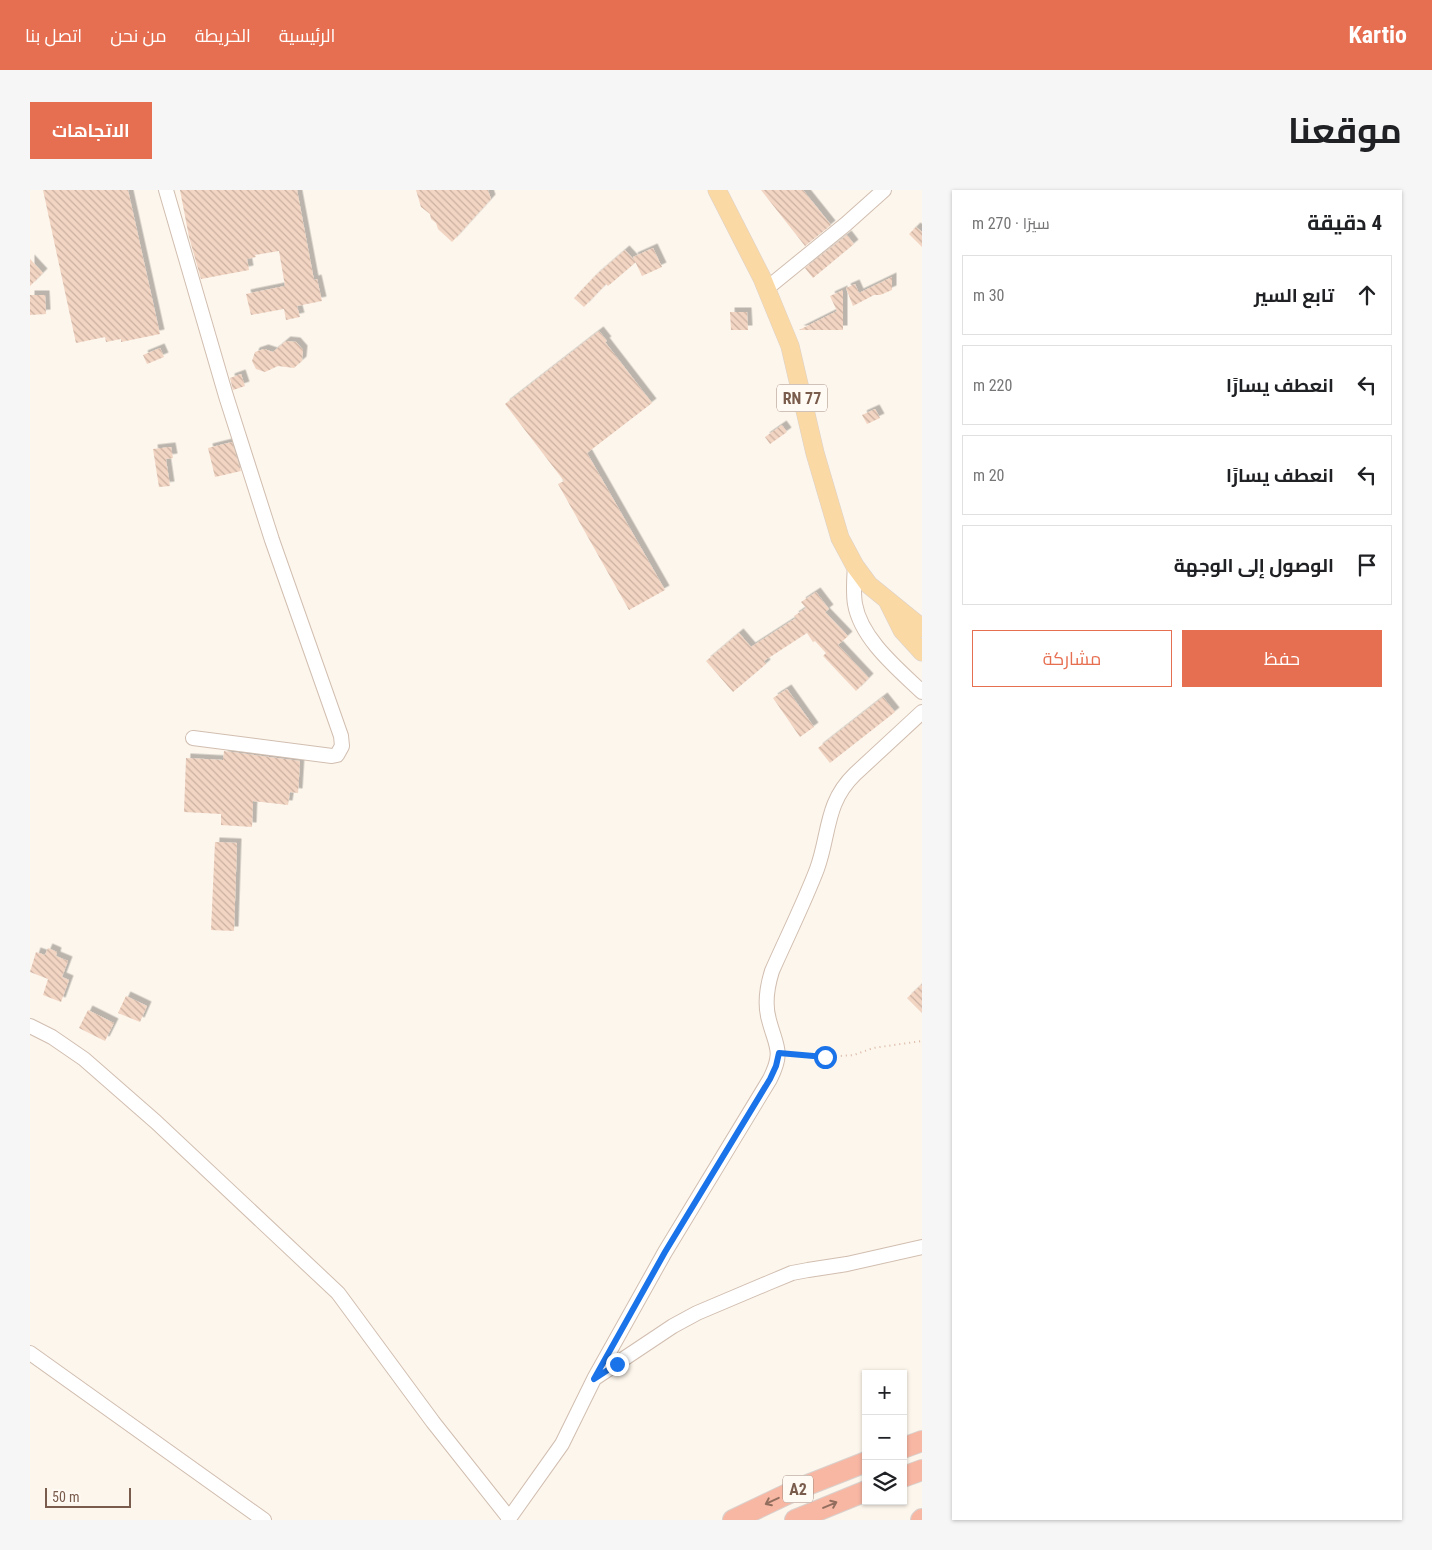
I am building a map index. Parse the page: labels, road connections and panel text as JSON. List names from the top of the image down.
{
  "streets": {
    "highway": ["A2"],
    "main road": ["RN 77"]
  },
  "scale_bar": "50 m",
  "page": {
    "header": "Kartio",
    "nav": [
      "الرئيسية",
      "الخريطة",
      "من نحن",
      "اتصل بنا"
    ],
    "title": "موقعنا",
    "buttons": [
      "الاتجاهات",
      ["حفظ", "مشاركة"]
    ],
    "heading": ["4 دقيقة", "سيرًا · 270 m"],
    "list": [
      ["تابع السير", "30 m"],
      ["انعطف يسارًا", "220 m"],
      ["انعطف يسارًا", "20 m"],
      "الوصول إلى الوجهة"
    ],
    "map_buttons": ["+", "−"],
    "scale": "50 m"
  }
}
